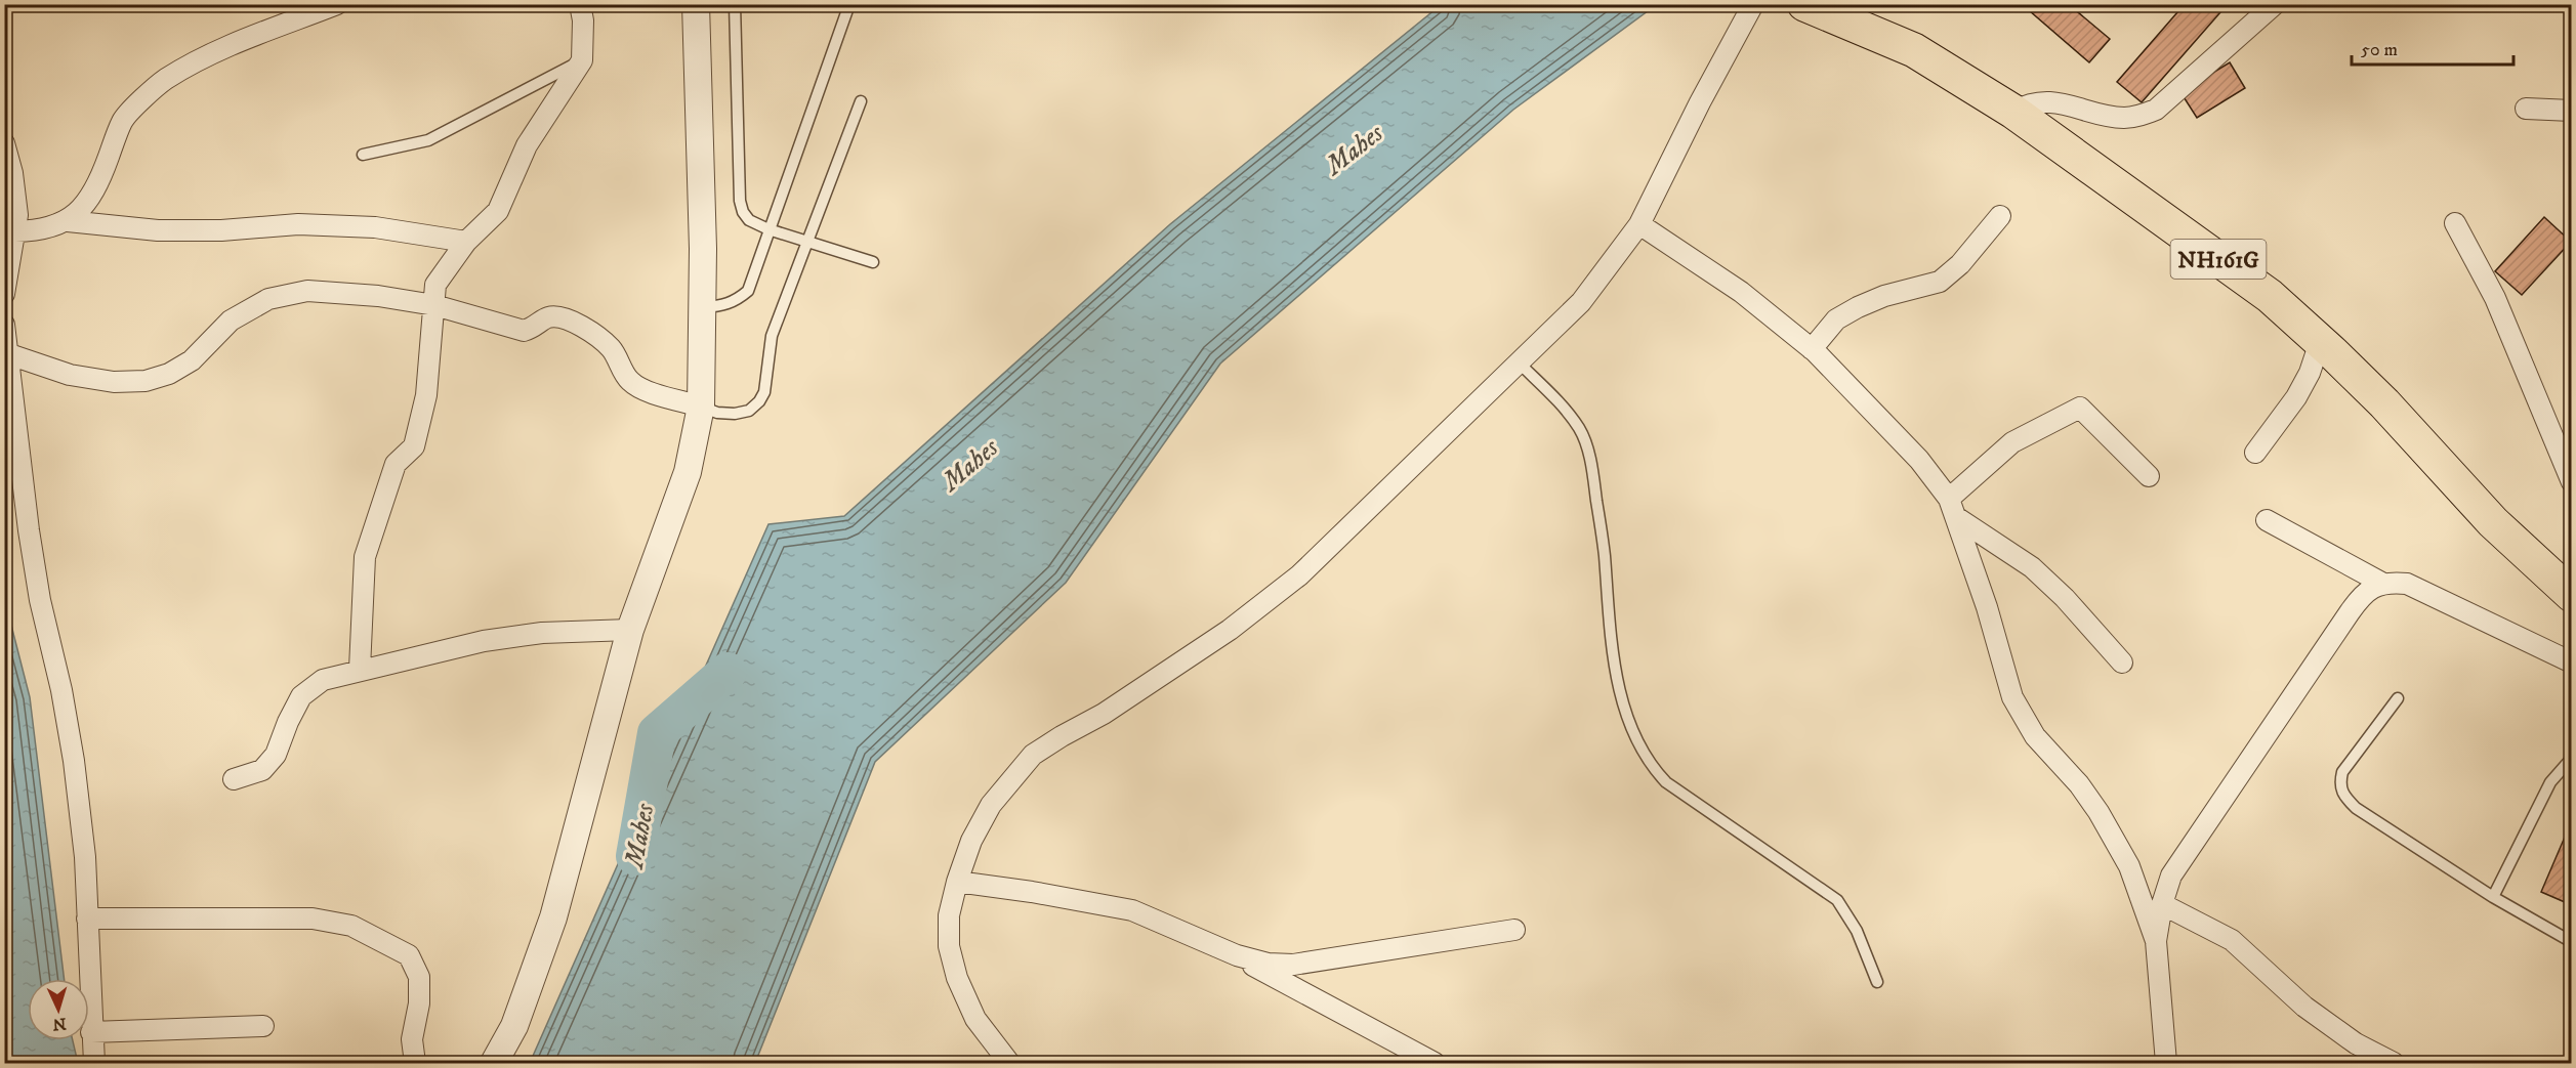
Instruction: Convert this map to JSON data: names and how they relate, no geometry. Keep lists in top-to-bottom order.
{
  "streets": {
    "highway": ["NH161G"]
  },
  "water": ["Mahes"],
  "scale_bar": "50 m",
  "north": "bottom"
}
